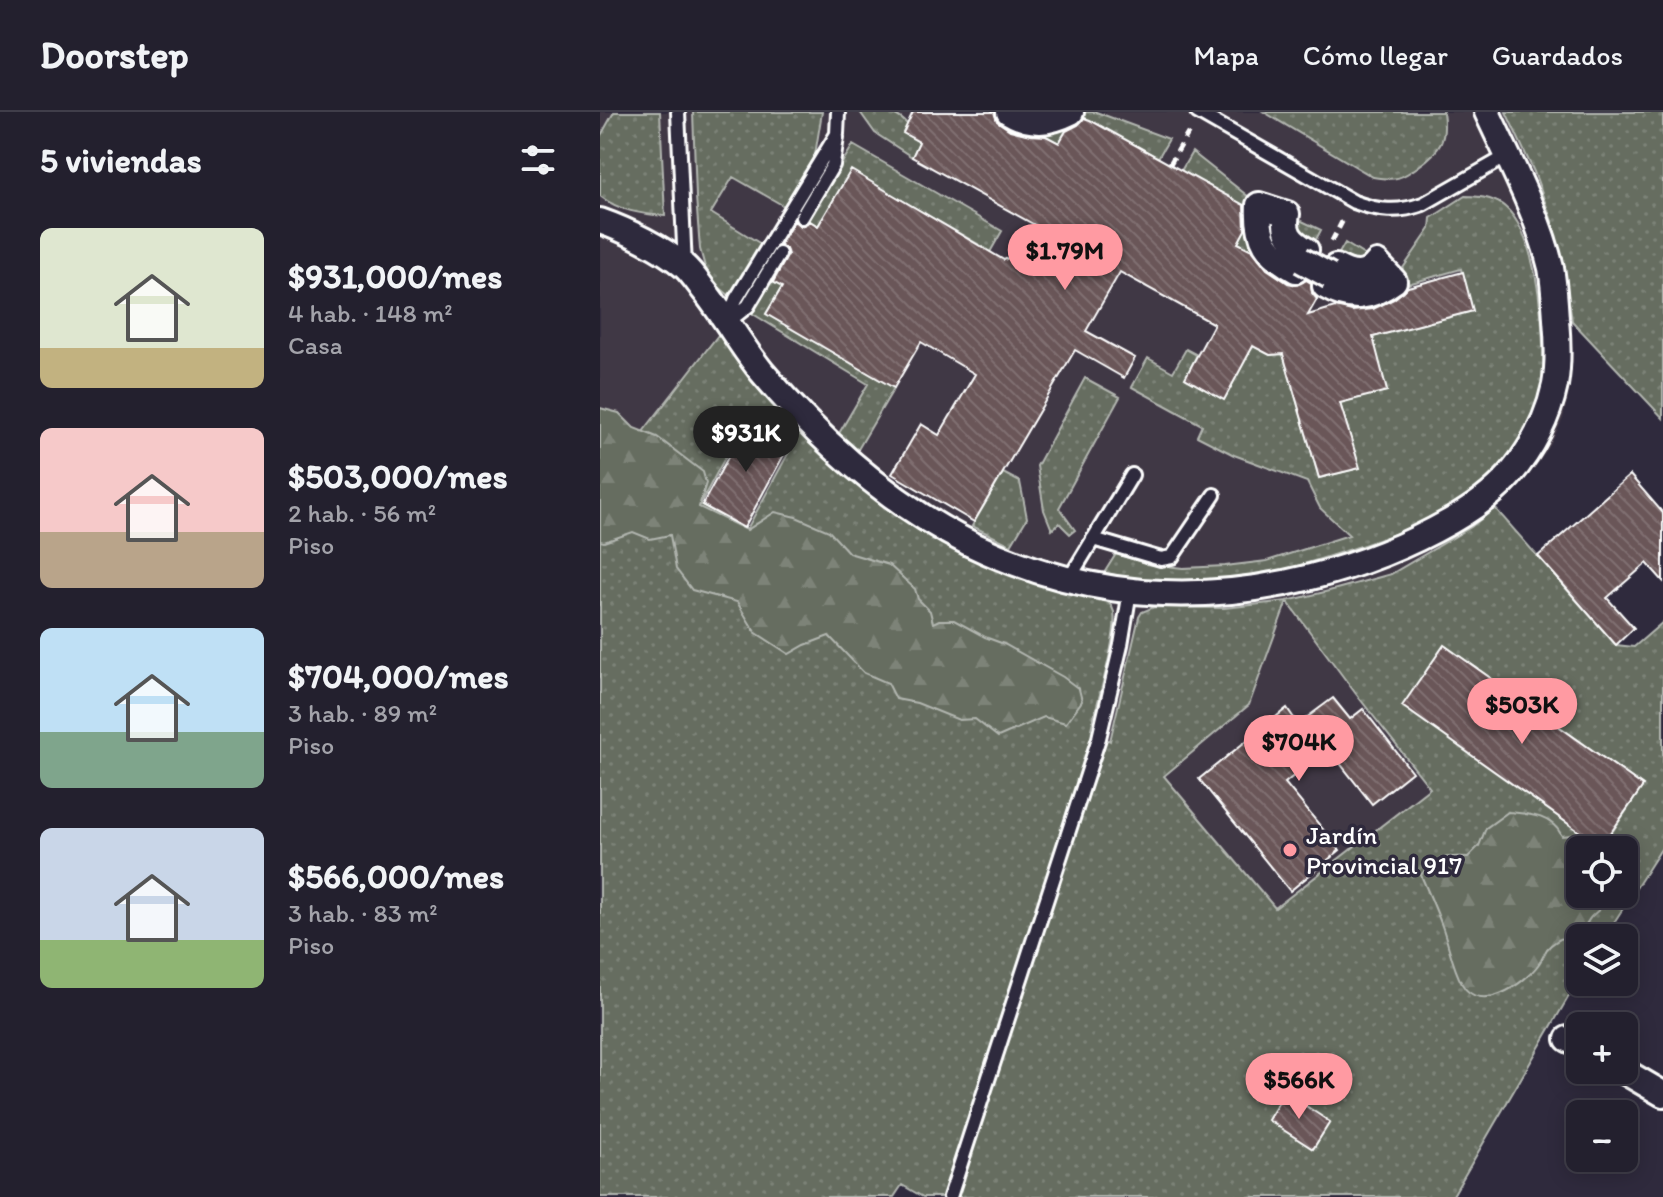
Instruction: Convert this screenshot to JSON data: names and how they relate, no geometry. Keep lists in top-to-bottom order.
{
  "places": ["Jardín Provincial 917"],
  "page": {
    "header": "Doorstep",
    "nav": ["Mapa", "Cómo llegar", "Guardados"],
    "heading": "5 viviendas",
    "list": [
      {
        "name": "$931,000/mes",
        "note": "4 hab. · 148 m² · Casa"
      },
      {
        "name": "$503,000/mes",
        "note": "2 hab. · 56 m² · Piso"
      },
      {
        "name": "$704,000/mes",
        "note": "3 hab. · 89 m² · Piso"
      },
      {
        "name": "$566,000/mes",
        "note": "3 hab. · 83 m² · Piso"
      }
    ],
    "price": [
      "$1.79M",
      "$931K",
      "$503K",
      "$704K",
      "$566K"
    ],
    "map_buttons": ["+", "−"]
  }
}
